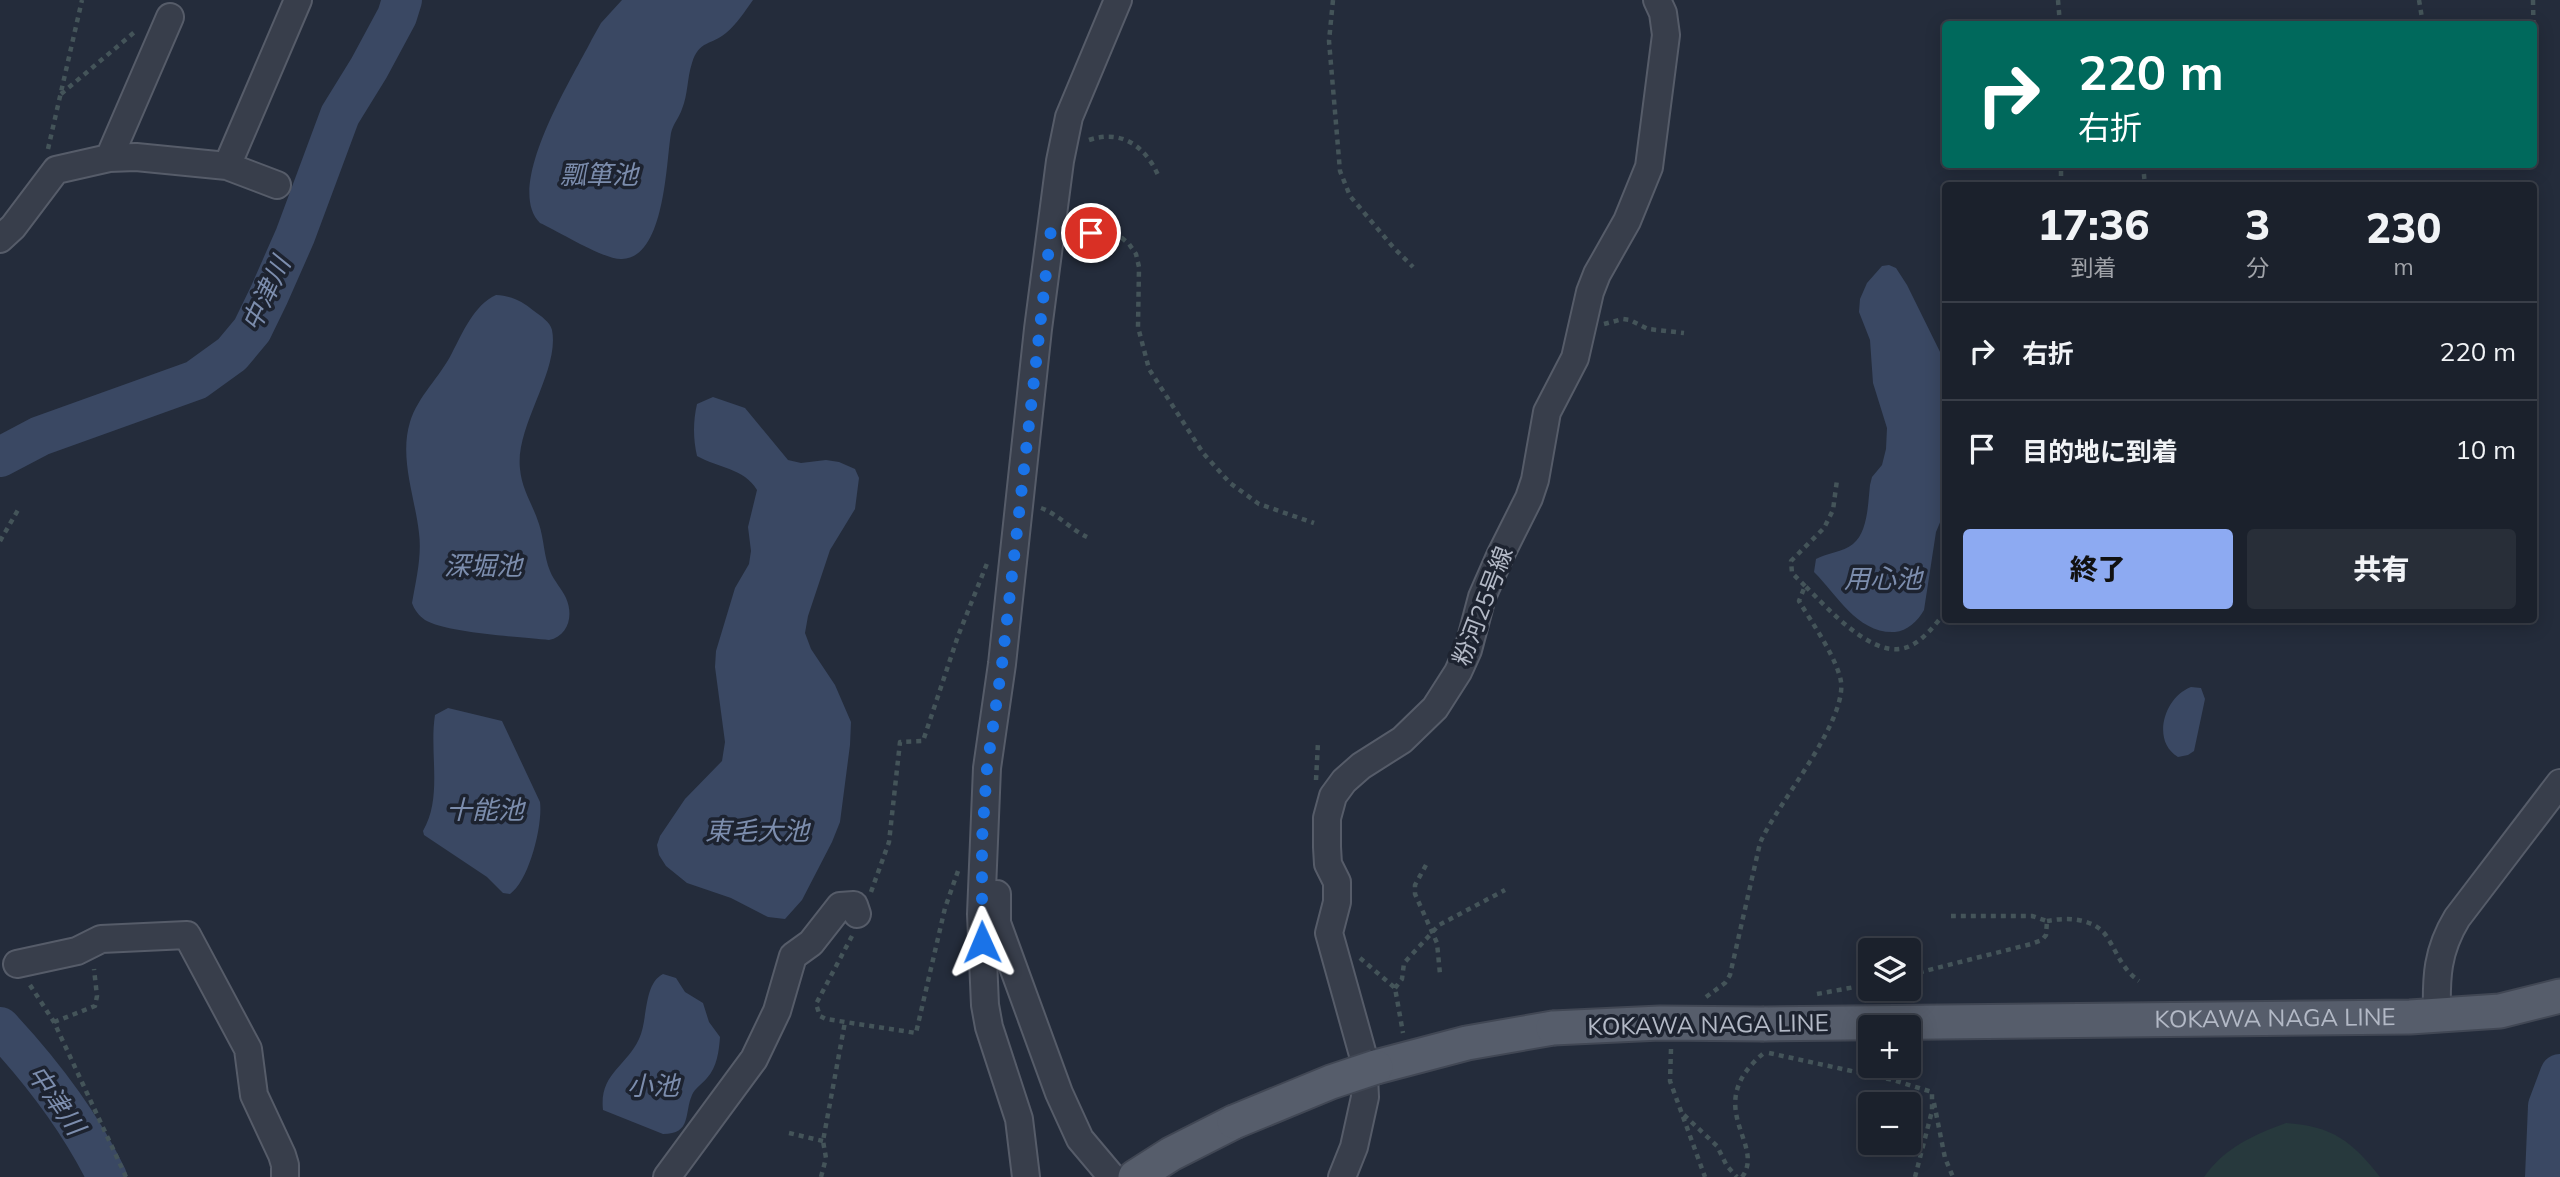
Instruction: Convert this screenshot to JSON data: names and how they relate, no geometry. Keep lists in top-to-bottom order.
{
  "streets": {
    "main road": ["KOKAWA NAGA LINE"],
    "street": ["粉河25号線"]
  },
  "water": [
    "瓢箪池",
    "中津川",
    "深堀池",
    "用心池",
    "十能池",
    "東毛大池",
    "小池"
  ],
  "page": {
    "turn": ["220 m", "右折"],
    "eta": [
      "17:36",
      "到着",
      "3",
      "分",
      "230",
      "m"
    ],
    "list": [
      {
        "name": "右折",
        "value": "220 m"
      },
      {
        "name": "目的地に到着",
        "value": "10 m"
      }
    ],
    "buttons": ["終了", "共有"],
    "map_buttons": ["+", "−"]
  }
}
